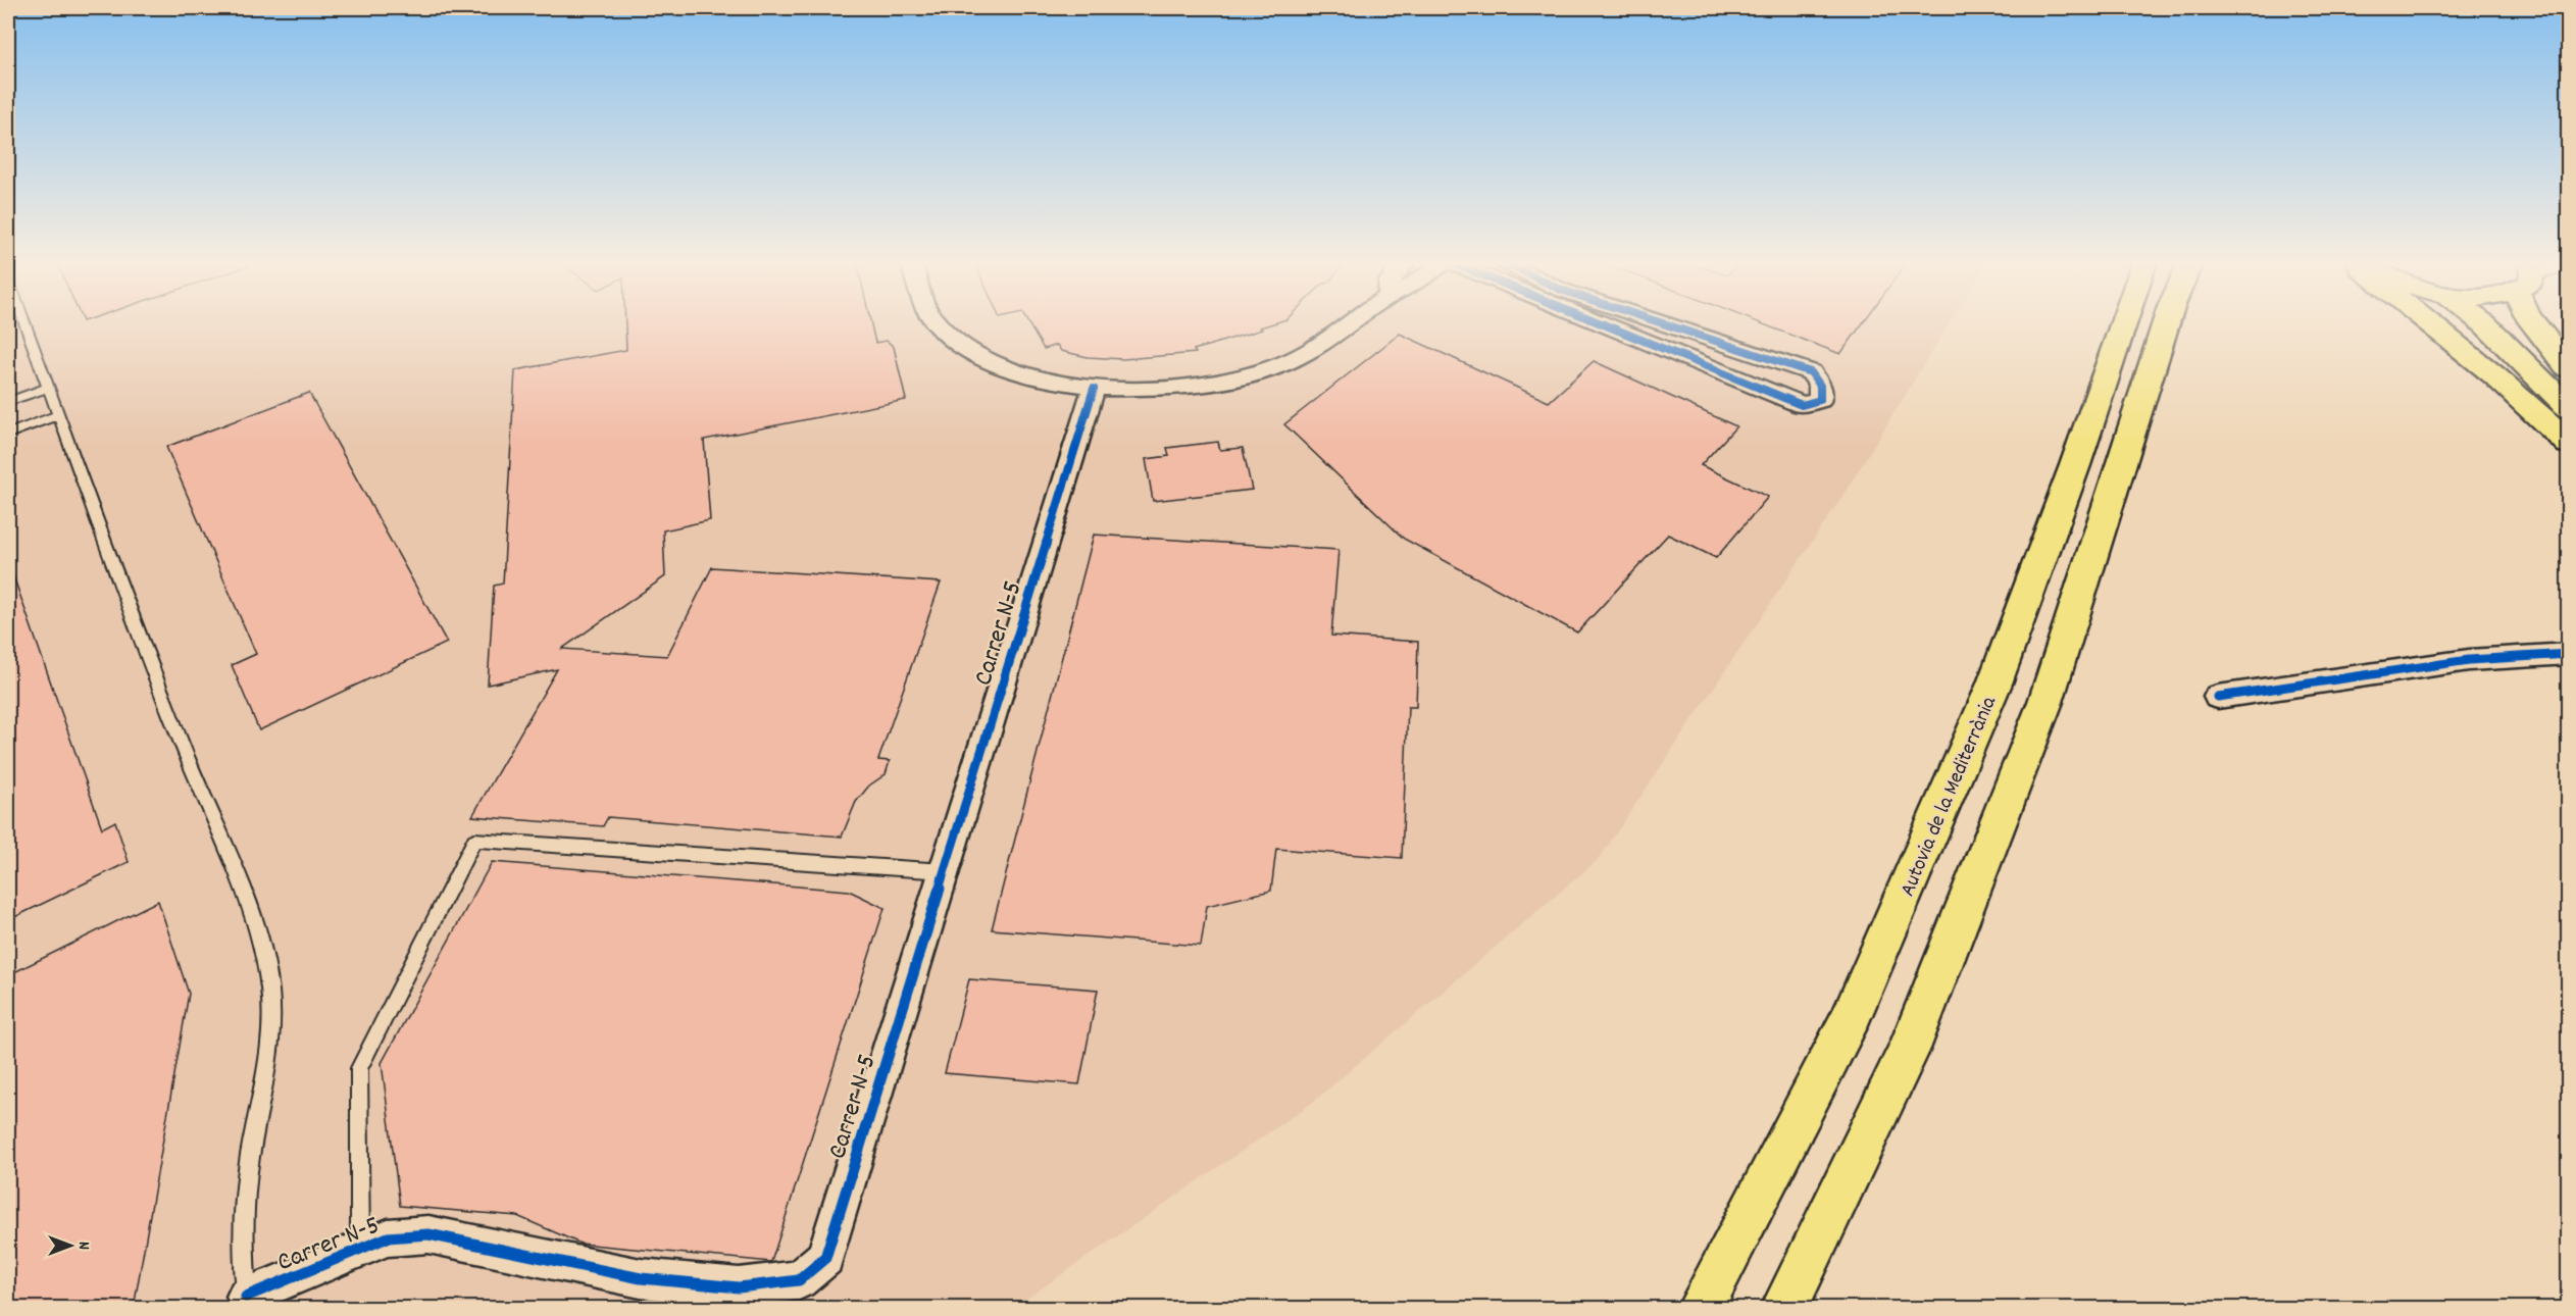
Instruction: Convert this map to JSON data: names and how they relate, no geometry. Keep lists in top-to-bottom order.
{
  "streets": {
    "highway": ["Autovia de la Mediterrània"],
    "street": ["Carrer N-5"]
  },
  "north": "right"
}
